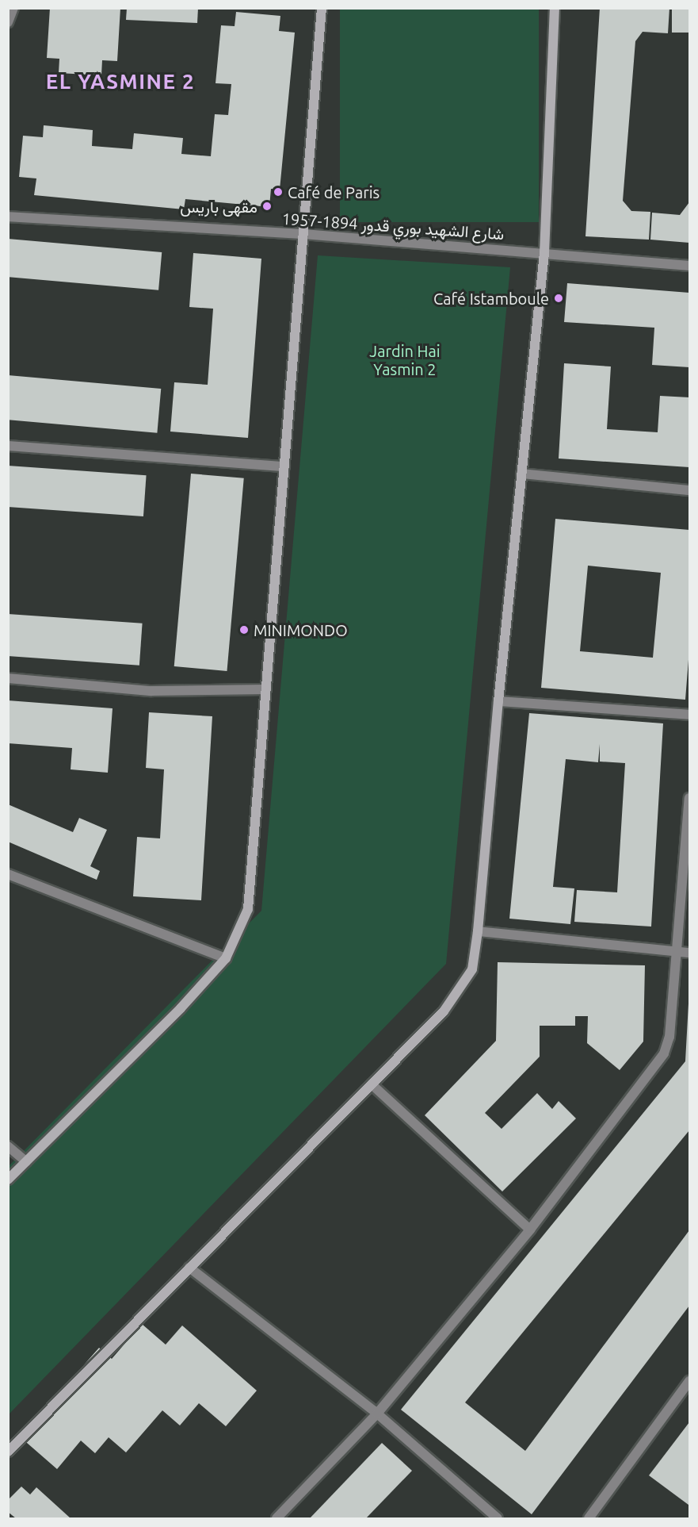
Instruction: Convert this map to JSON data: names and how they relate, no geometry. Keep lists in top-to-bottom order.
{
  "streets": {
    "street": ["شارع الشهيد بوري قدور 1894-1957"]
  },
  "districts": ["EL YASMINE 2"],
  "parks": ["Jardin Hai Yasmin 2"],
  "places": [
    "Café de Paris",
    "مقهى باريس",
    "Café Istamboule",
    "MINIMONDO"
  ]
}
